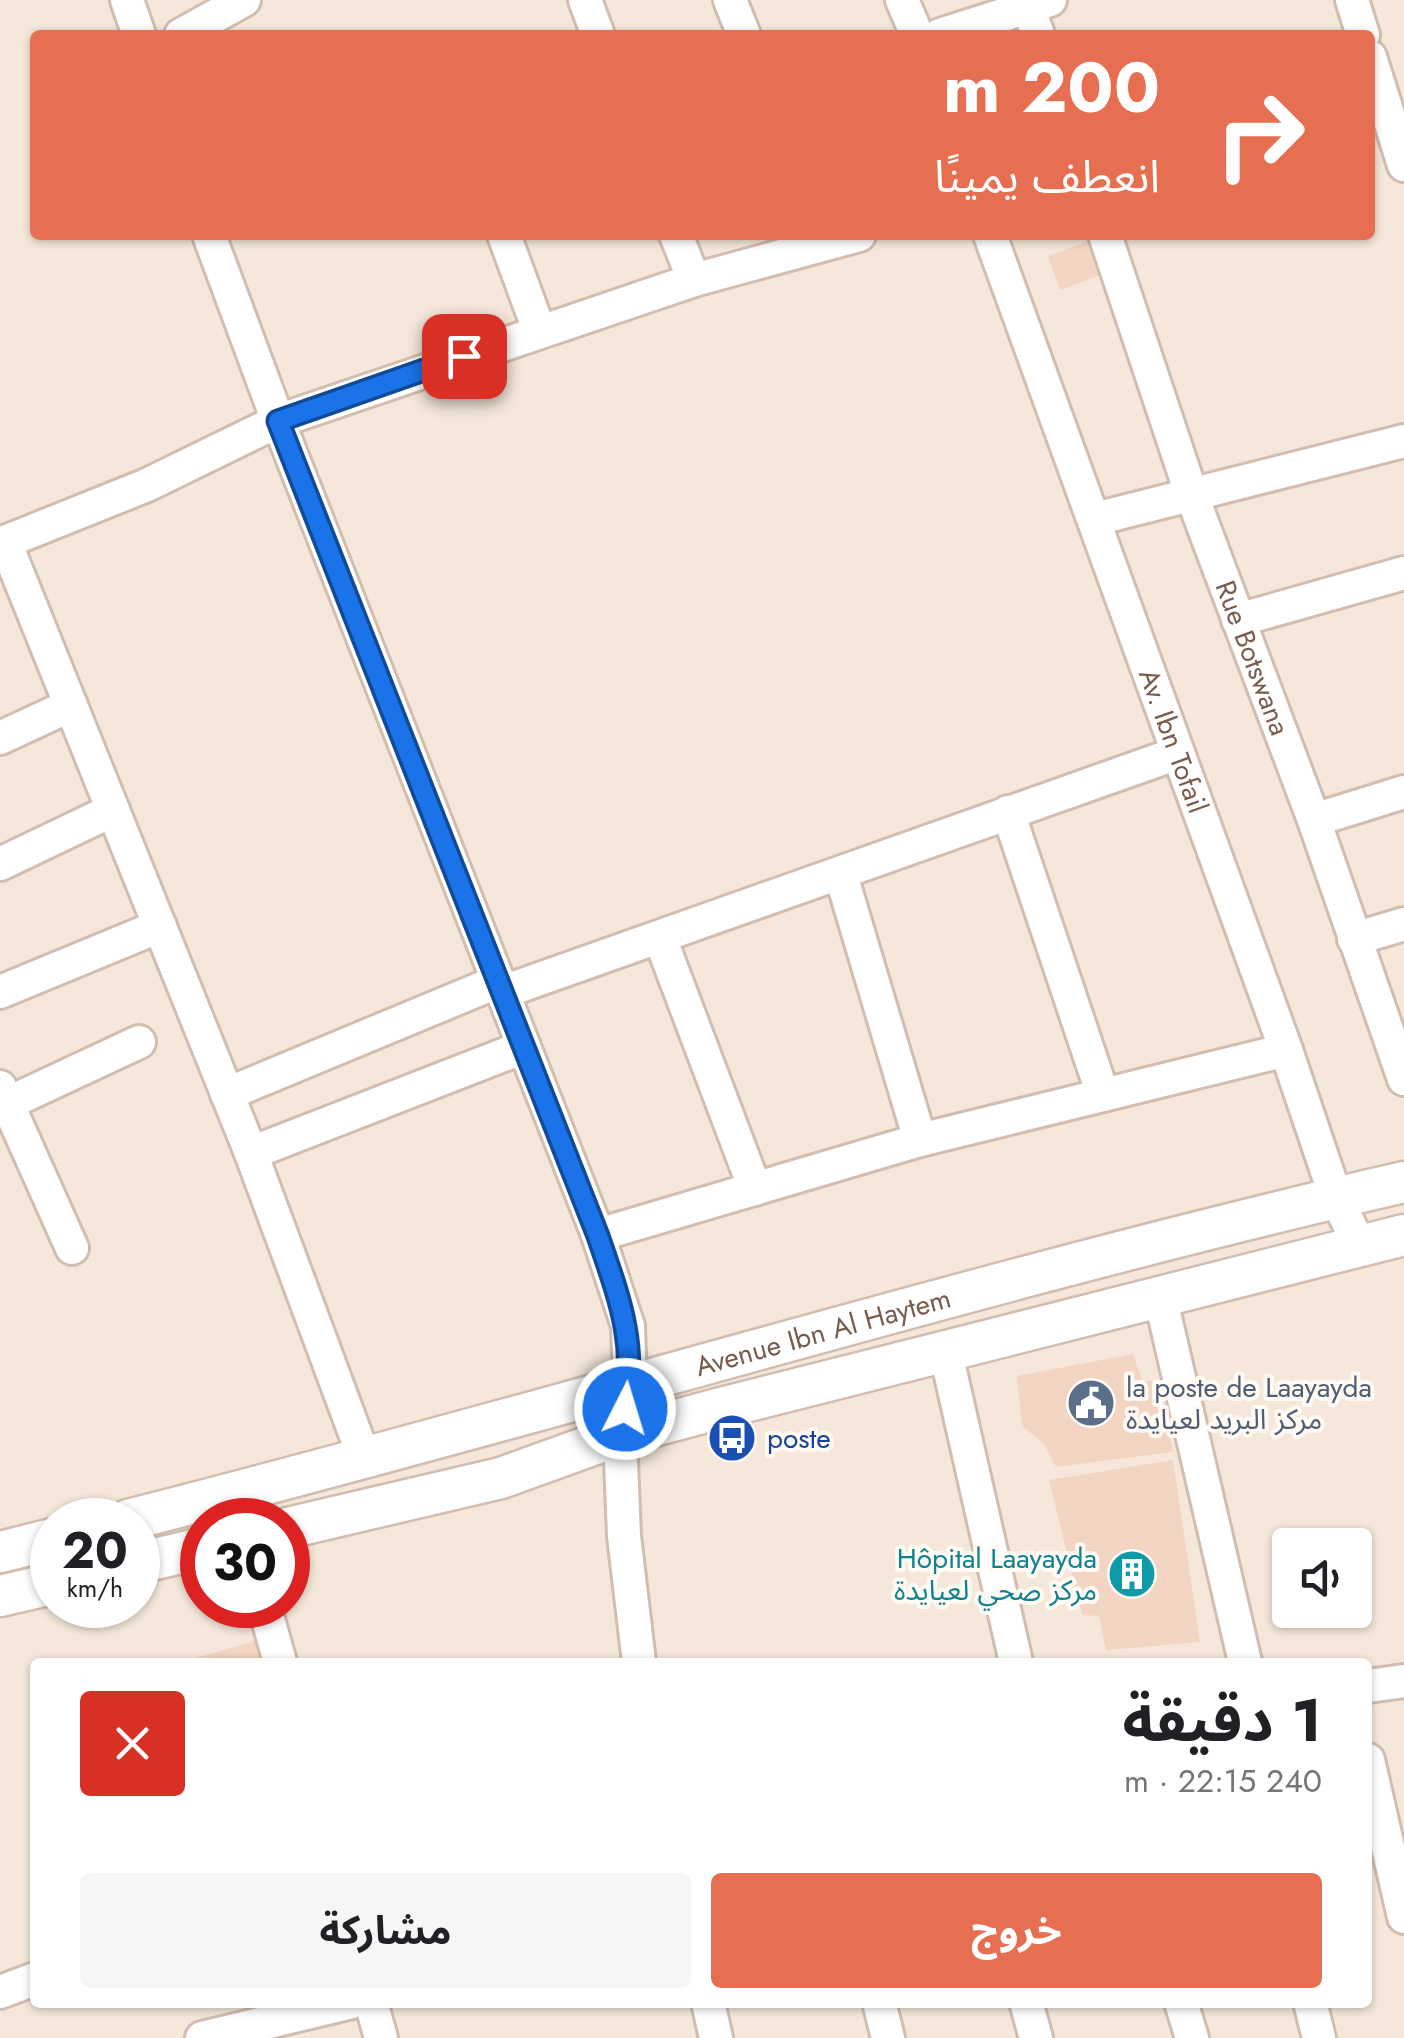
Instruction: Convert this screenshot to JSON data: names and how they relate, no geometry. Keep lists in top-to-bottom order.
{
  "streets": {
    "street": ["Rue Botswana", "Av. Ibn Tofail", "Avenue Ibn Al Haytem"]
  },
  "crossings": [
    ["Av. Ibn Tofail", "Avenue Ibn Al Haytem"]
  ],
  "places": {
    "public building": ["la poste de Laayayda مركز البريد لعيايدة"],
    "bus stop": ["poste"],
    "building": ["Hôpital Laayayda مركز صحي لعيايدة"]
  },
  "page": {
    "turn": ["200 m", "انعطف يمينًا"],
    "speed": "20 km/h",
    "limit": "30",
    "heading": ["1 دقيقة", "240 m · 22:15"],
    "buttons": ["خروج", "مشاركة"]
  }
}
